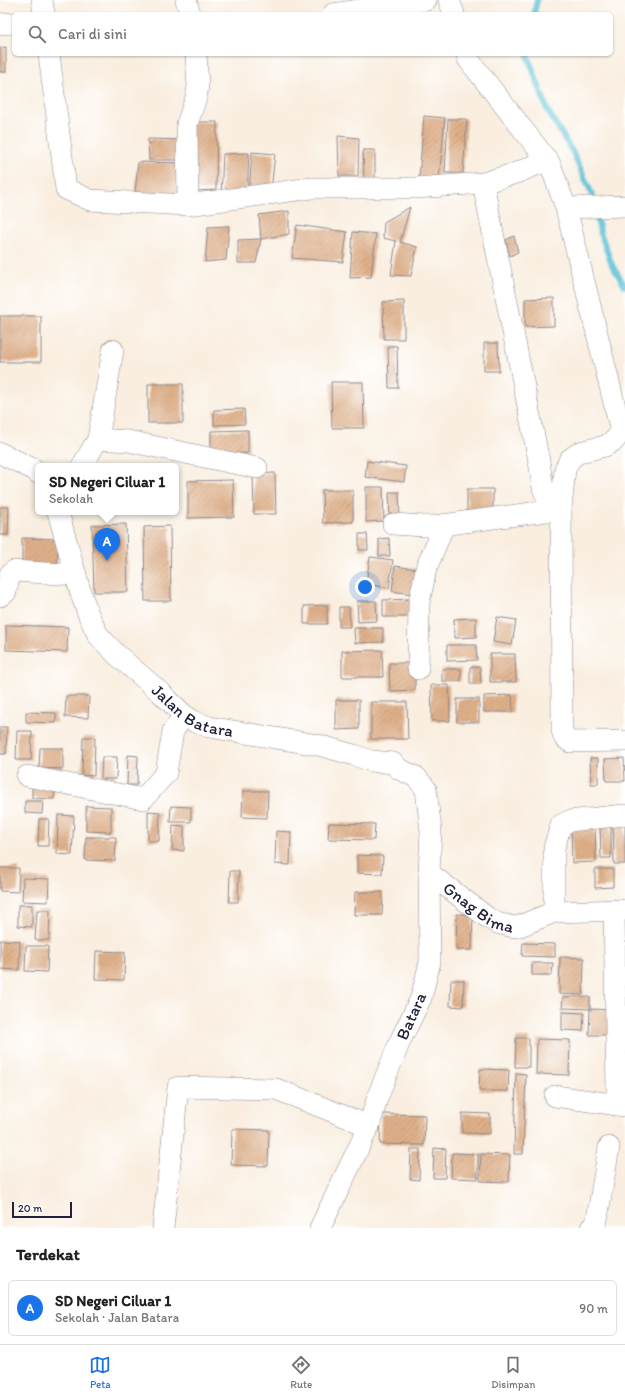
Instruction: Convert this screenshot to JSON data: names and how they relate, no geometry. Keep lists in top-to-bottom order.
{
  "streets": {
    "street": ["Jalan Batara", "Gnag Bima", "Batara"]
  },
  "crossings": [
    ["Jalan Batara", "Batara"],
    ["Gnag Bima", "Batara"]
  ],
  "scale_bar": "20 m",
  "page": {
    "search": "Cari di sini",
    "popup": ["SD Negeri Ciluar 1", "Sekolah"],
    "pins": "A",
    "scale": "20 m",
    "heading": "Terdekat",
    "list": [
      {
        "mark": "A",
        "name": "SD Negeri Ciluar 1",
        "note": "Sekolah · Jalan Batara",
        "value": "90 m"
      }
    ],
    "nav": ["Peta", "Rute", "Disimpan"]
  }
}
